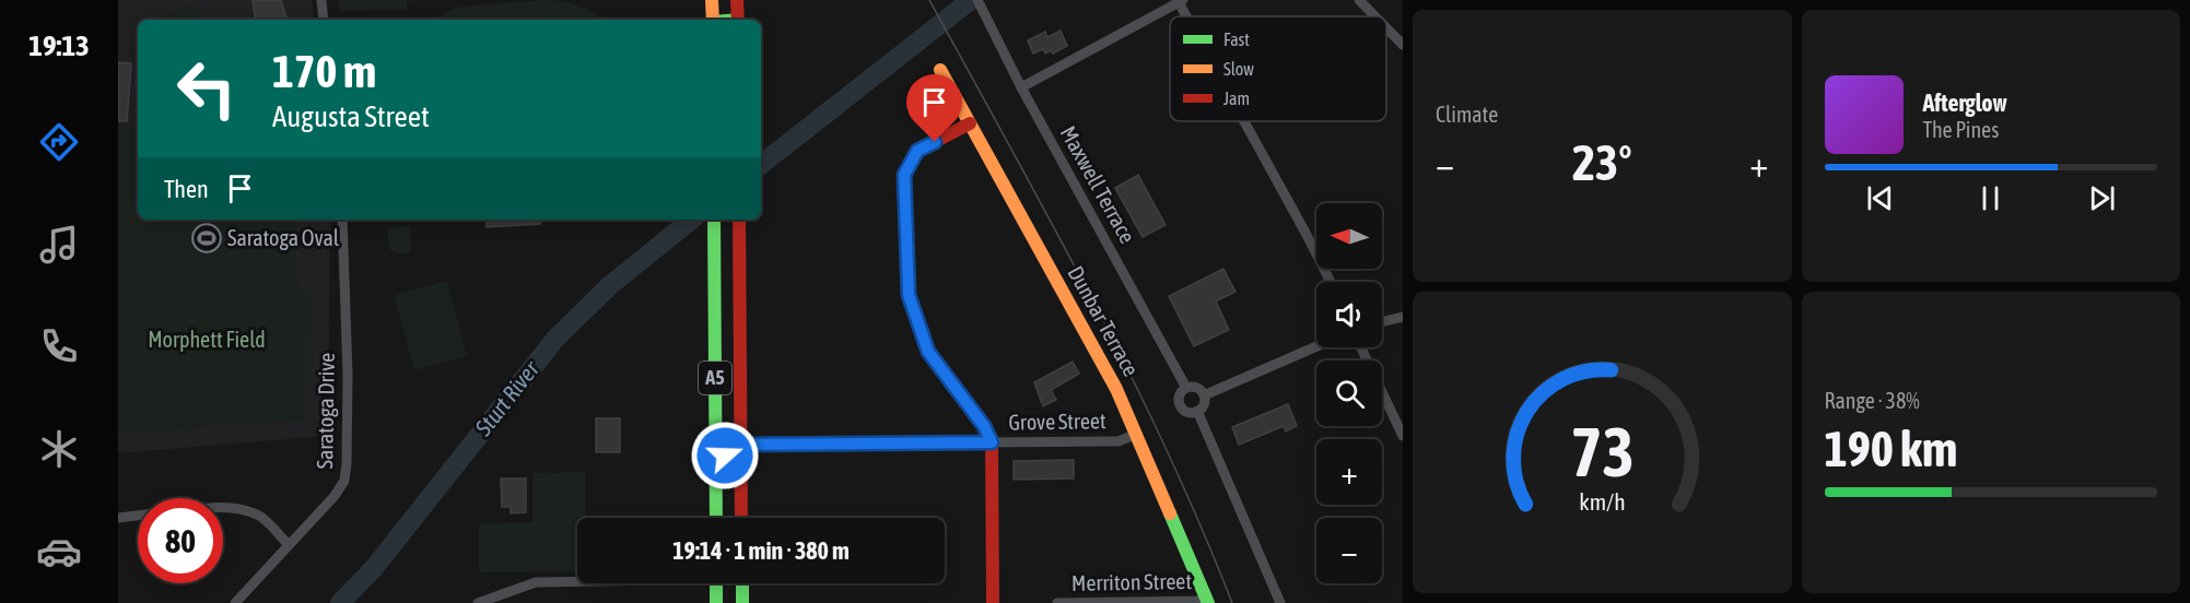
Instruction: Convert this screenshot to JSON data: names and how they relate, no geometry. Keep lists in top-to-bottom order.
{
  "streets": {
    "main road": ["Dunbar Terrace", "A5"],
    "street": [
      "Maxwell Terrace",
      "Saratoga Drive",
      "Grove Street",
      "Merriton Street"
    ]
  },
  "crossings": [
    ["Dunbar Terrace", "Grove Street"],
    ["Dunbar Terrace", "Merriton Street"],
    ["A5", "Grove Street"]
  ],
  "water": ["Sturt River"],
  "parks": ["Morphett Field"],
  "places": {
    "sports": ["Saratoga Oval"]
  },
  "legend": ["Fast", "Slow", "Jam"],
  "north": "left",
  "page": {
    "tabs": "19:13",
    "tile": [
      "Climate",
      ["Range · 38%", "190 km"]
    ],
    "turn": ["170 m", "Augusta Street"],
    "song": ["Afterglow", "The Pines"],
    "heat": ["−", "23°", "+"],
    "then": "Then",
    "map_buttons": ["+", "−"],
    "limit": "80",
    "trip": "19:14 · 1 min · 380 m",
    "gauge": ["73", "km/h"]
  }
}
